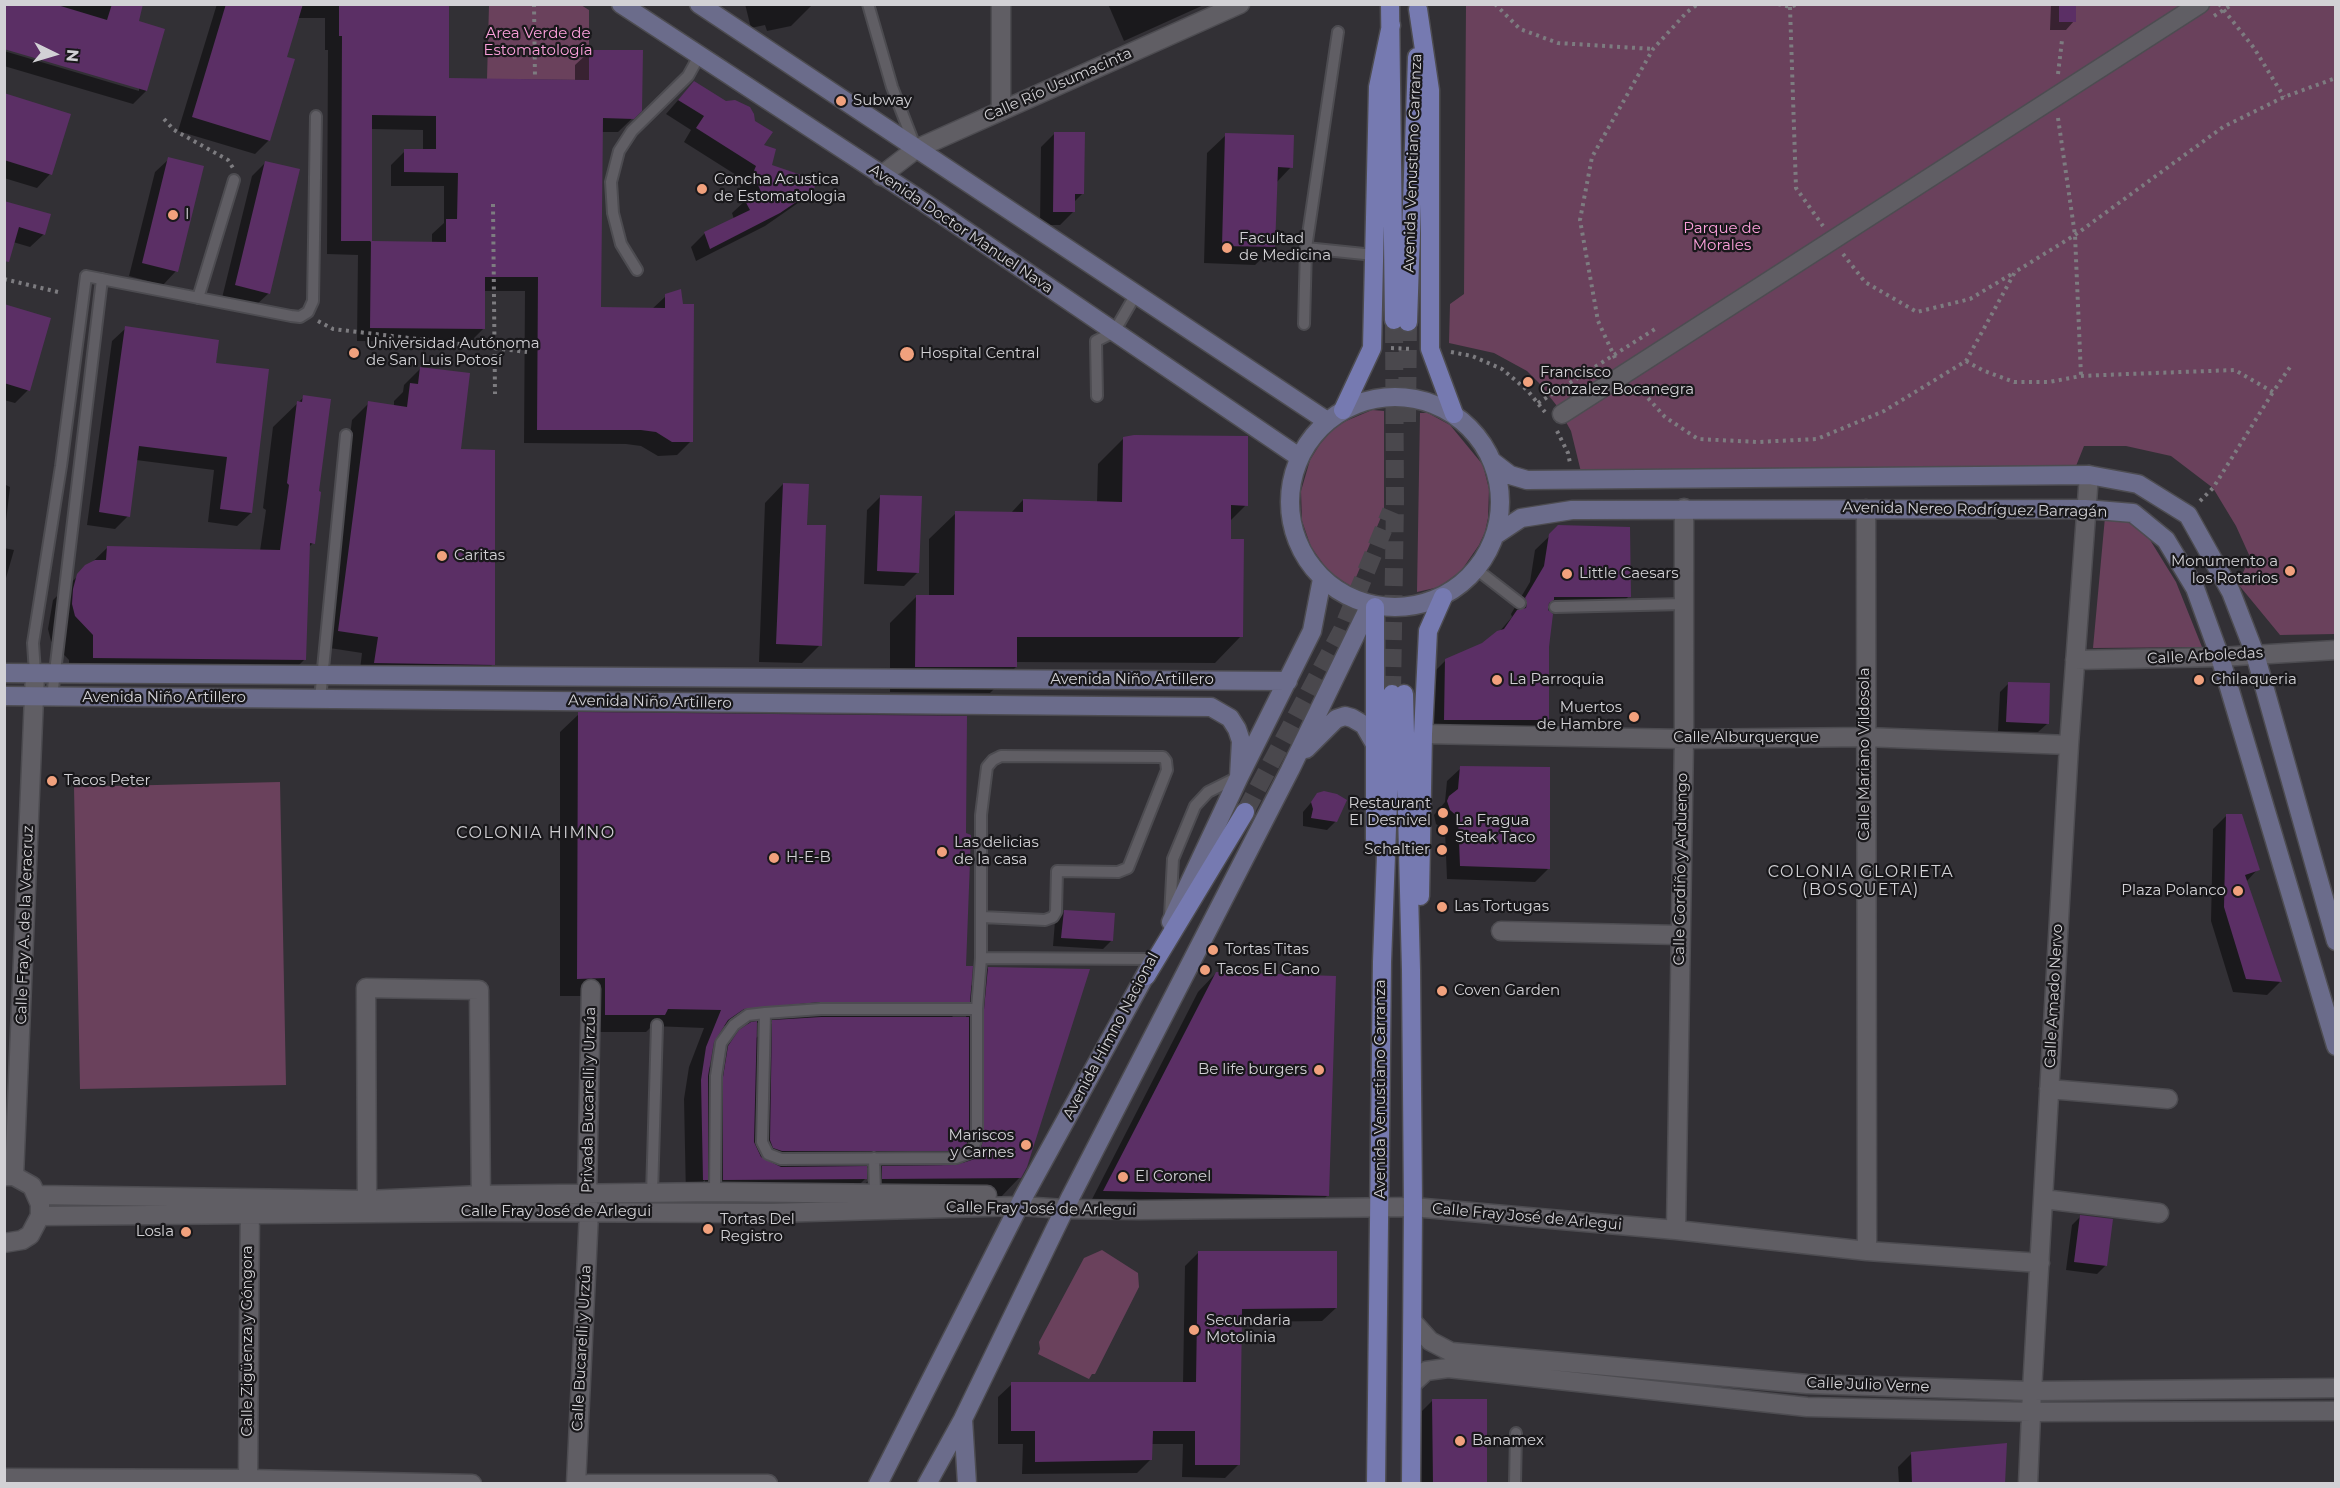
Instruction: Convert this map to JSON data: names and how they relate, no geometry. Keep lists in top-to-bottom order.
{
  "streets": {
    "main road": [
      "Avenida Venustiano Carranza",
      "Avenida Doctor Manuel Nava",
      "Avenida Nereo Rodríguez Barragán",
      "Avenida Niño Artillero",
      "Avenida Himno Nacional"
    ],
    "street": [
      "Calle Río Usumacinta",
      "Calle Arboledas",
      "Calle Alburquerque",
      "Calle Mariano Vildosola",
      "Calle Gordiño y Arduengo",
      "Calle Fray A. de la Veracruz",
      "Calle Amado Nervo",
      "Privada Bucarelli y Urzúa",
      "Calle Fray José de Arlegui",
      "Calle Zigüenza y Góngora",
      "Calle Bucarelli y Urzúa",
      "Calle Julio Verne"
    ]
  },
  "crossings": [
    ["Calle Río Usumacinta", "Avenida Doctor Manuel Nava"],
    ["Avenida Venustiano Carranza", "Calle Fray José de Arlegui"],
    ["Avenida Venustiano Carranza", "Calle Julio Verne"],
    ["Avenida Doctor Manuel Nava", "Avenida Nereo Rodríguez Barragán"],
    ["Avenida Doctor Manuel Nava", "Avenida Himno Nacional"],
    ["Avenida Nereo Rodríguez Barragán", "Calle Arboledas"],
    ["Avenida Nereo Rodríguez Barragán", "Calle Mariano Vildosola"],
    ["Avenida Nereo Rodríguez Barragán", "Calle Gordiño y Arduengo"],
    ["Avenida Nereo Rodríguez Barragán", "Calle Amado Nervo"],
    ["Avenida Nereo Rodríguez Barragán", "Avenida Himno Nacional"],
    ["Calle Arboledas", "Calle Amado Nervo"],
    ["Avenida Niño Artillero", "Calle Fray A. de la Veracruz"],
    ["Avenida Niño Artillero", "Avenida Himno Nacional"],
    ["Calle Alburquerque", "Calle Mariano Vildosola"],
    ["Calle Alburquerque", "Calle Gordiño y Arduengo"],
    ["Calle Alburquerque", "Calle Amado Nervo"],
    ["Calle Mariano Vildosola", "Calle Fray José de Arlegui"],
    ["Calle Gordiño y Arduengo", "Calle Fray José de Arlegui"],
    ["Calle Amado Nervo", "Calle Fray José de Arlegui"],
    ["Calle Amado Nervo", "Calle Julio Verne"],
    ["Avenida Himno Nacional", "Calle Fray José de Arlegui"],
    ["Privada Bucarelli y Urzúa", "Calle Fray José de Arlegui"],
    ["Privada Bucarelli y Urzúa", "Calle Bucarelli y Urzúa"],
    ["Calle Fray José de Arlegui", "Calle Zigüenza y Góngora"],
    ["Calle Fray José de Arlegui", "Calle Bucarelli y Urzúa"]
  ],
  "districts": ["COLONIA HIMNO", "COLONIA GLORIETA (BOSQUETA)"],
  "parks": ["Area Verde de Estomatología", "Parque de Morales"],
  "places": [
    "Subway",
    "Concha Acustica de Estomatologia",
    "I",
    "Facultad de Medicina",
    "Universidad Autónoma de San Luis Potosí",
    "Hospital Central",
    "Francisco Gonzalez Bocanegra",
    "Caritas",
    "Monumento a los Rotarios",
    "Little Caesars",
    "La Parroquia",
    "Chilaqueria",
    "Muertos de Hambre",
    "Tacos Peter",
    "Restaurant El Desnivel",
    "La Fragua Steak Taco",
    "Schaltier",
    "Las delicias de la casa",
    "H-E-B",
    "Plaza Polanco",
    "Las Tortugas",
    "Tortas Titas",
    "Tacos El Cano",
    "Coven Garden",
    "Be life burgers",
    "Mariscos y Carnes",
    "El Coronel",
    "Tortas Del Registro",
    "Losla",
    "Secundaria Motolinia",
    "Banamex"
  ],
  "north": "right"
}
